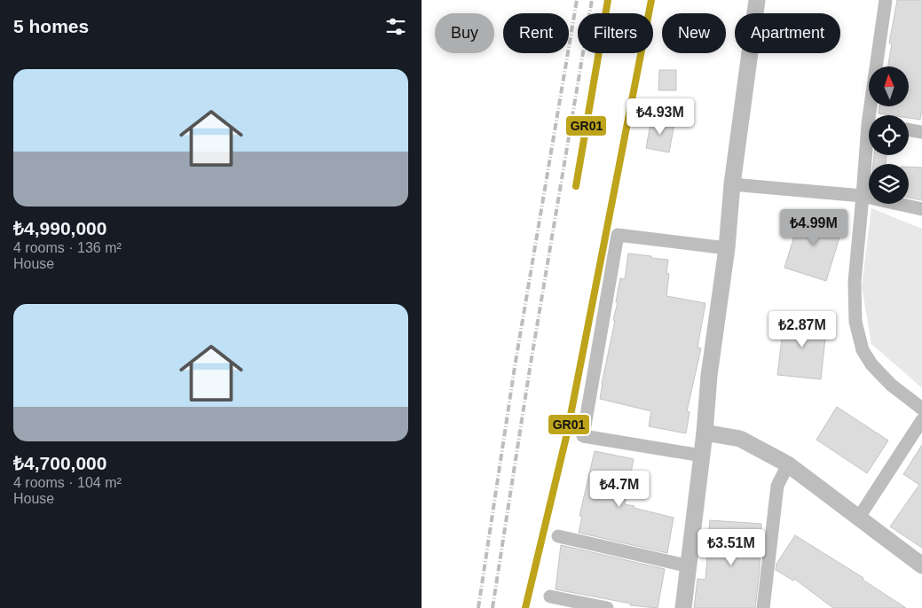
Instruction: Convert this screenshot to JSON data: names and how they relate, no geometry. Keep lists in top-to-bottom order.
{
  "lines": ["transit line GR01"],
  "north": "top",
  "page": {
    "heading": "5 homes",
    "chip": [
      "Buy",
      "Rent",
      "Filters",
      "New",
      "Apartment"
    ],
    "list": [
      {
        "name": "₺4,990,000",
        "note": "4 rooms · 136 m² · House"
      },
      {
        "name": "₺4,700,000",
        "note": "4 rooms · 104 m² · House"
      }
    ],
    "price": [
      "₺4.93M",
      "₺4.99M",
      "₺2.87M",
      "₺4.7M",
      "₺3.51M"
    ]
  }
}
